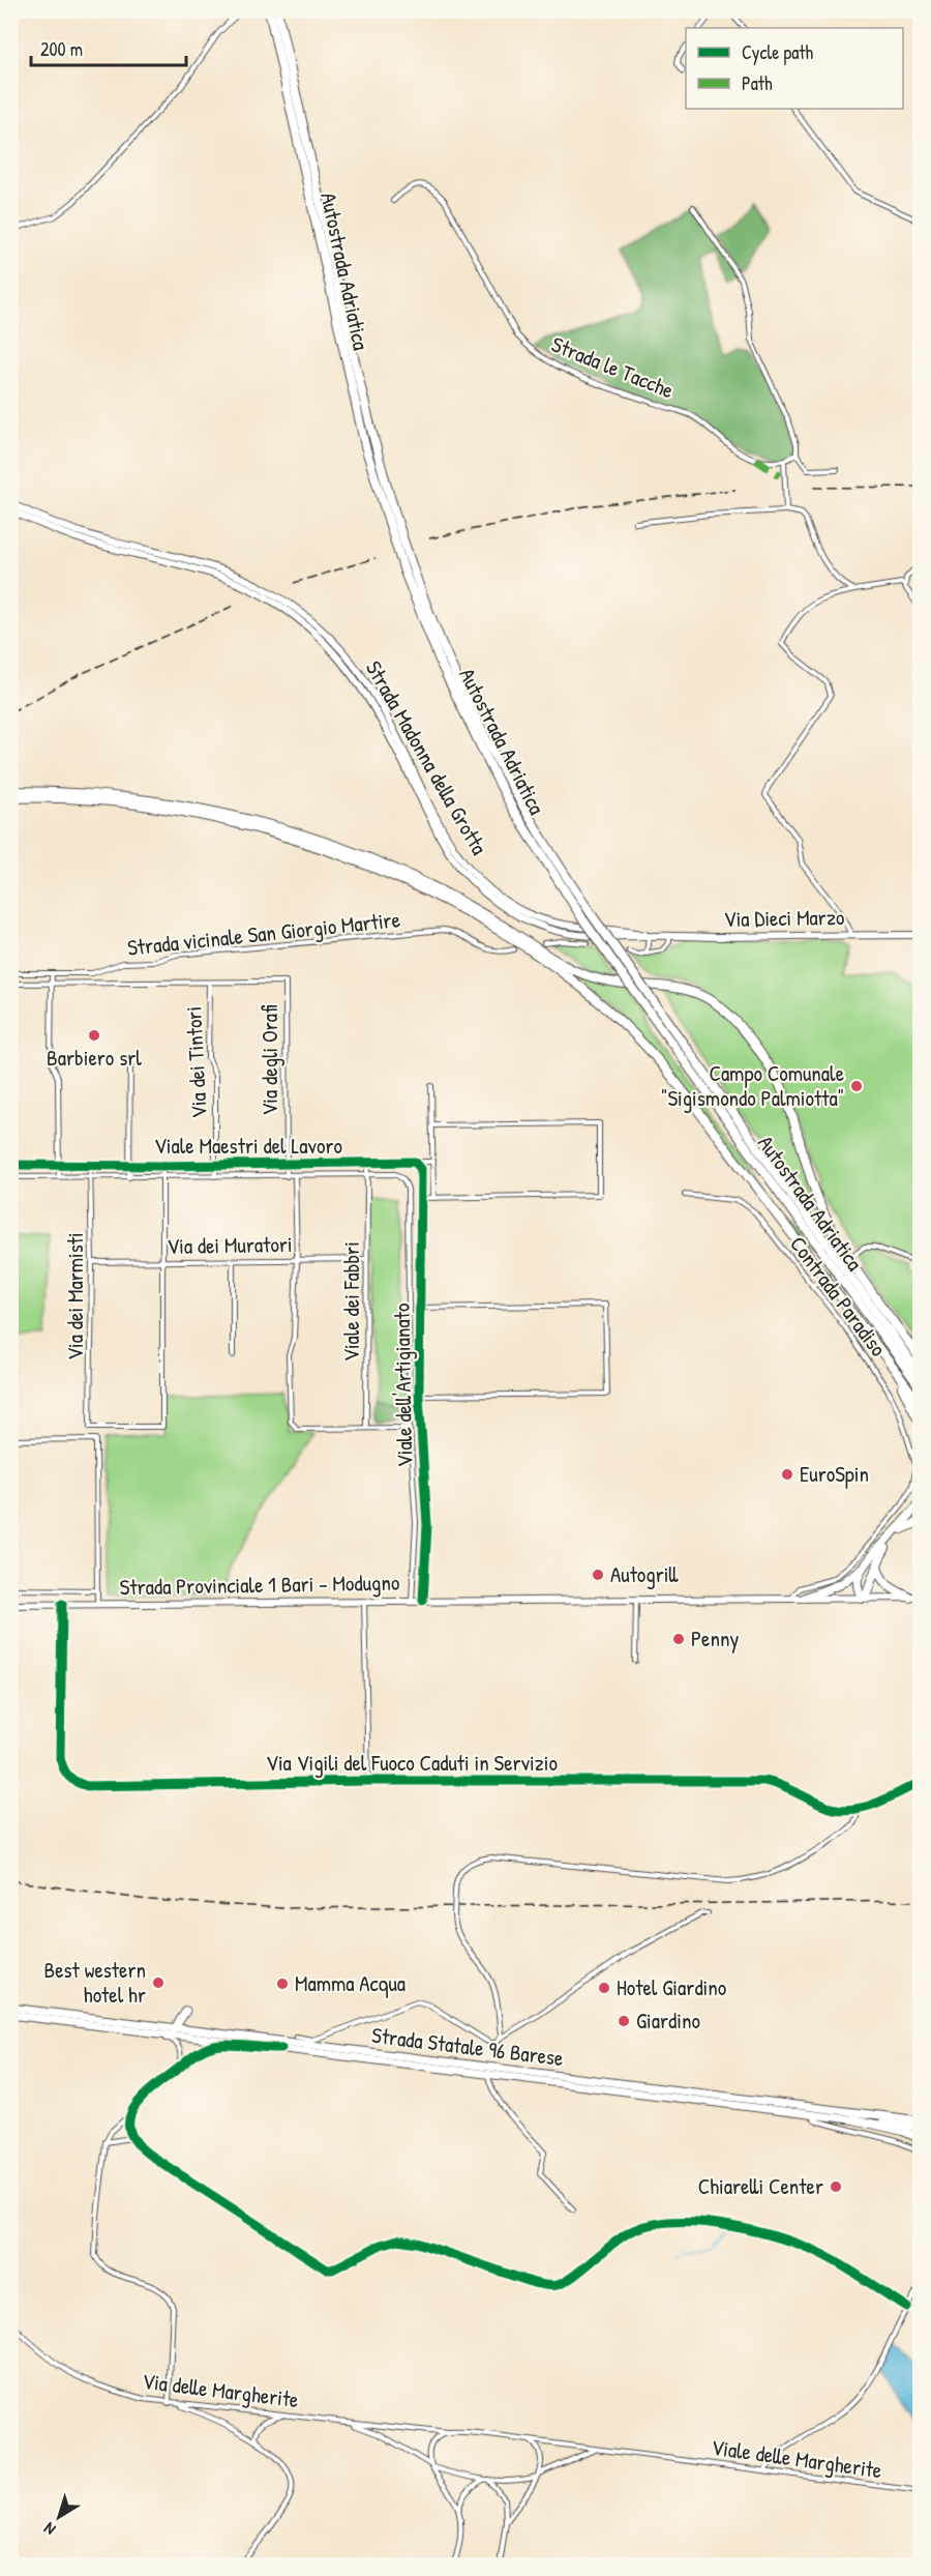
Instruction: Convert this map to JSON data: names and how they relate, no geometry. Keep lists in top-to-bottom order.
{
  "streets": {
    "highway": ["Autostrada Adriatica"],
    "main road": [
      "Strada Madonna della Grotta",
      "Via Dieci Marzo",
      "Strada Provinciale 1 Bari - Modugno",
      "Strada Statale 96 Barese"
    ],
    "street": [
      "Strada le Tacche",
      "Strada vicinale San Giorgio Martire",
      "Via degli Orafi",
      "Via dei Tintori",
      "Viale Maestri del Lavoro",
      "Via dei Muratori",
      "Via dei Marmisti",
      "Contrada Paradiso",
      "Viale dei Fabbri",
      "Viale dell'Artigianato",
      "Via Vigili del Fuoco Caduti in Servizio",
      "Via delle Margherite",
      "Viale delle Margherite"
    ]
  },
  "crossings": [
    ["Strada Madonna della Grotta", "Via Dieci Marzo"],
    ["Via degli Orafi", "Via dei Tintori"],
    ["Via degli Orafi", "Viale Maestri del Lavoro"],
    ["Via dei Tintori", "Viale Maestri del Lavoro"],
    ["Viale Maestri del Lavoro", "Via dei Marmisti"],
    ["Viale Maestri del Lavoro", "Viale dei Fabbri"],
    ["Viale Maestri del Lavoro", "Viale dell'Artigianato"],
    ["Via dei Muratori", "Via dei Marmisti"],
    ["Via dei Muratori", "Viale dei Fabbri"],
    ["Contrada Paradiso", "Strada Provinciale 1 Bari - Modugno"],
    ["Viale dell'Artigianato", "Strada Provinciale 1 Bari - Modugno"],
    ["Strada Provinciale 1 Bari - Modugno", "Via Vigili del Fuoco Caduti in Servizio"],
    ["Via delle Margherite", "Viale delle Margherite"]
  ],
  "places": [
    "Barbiero srl",
    "Campo Comunale \"Sigismondo Palmiotta\"",
    "EuroSpin",
    "Autogrill",
    "Penny",
    "Best western hotel hr",
    "Mamma Acqua",
    "Hotel Giardino",
    "Giardino",
    "Chiarelli Center"
  ],
  "legend": ["Cycle path", "Path"],
  "scale_bar": "200 m",
  "north": "bottom left"
}
